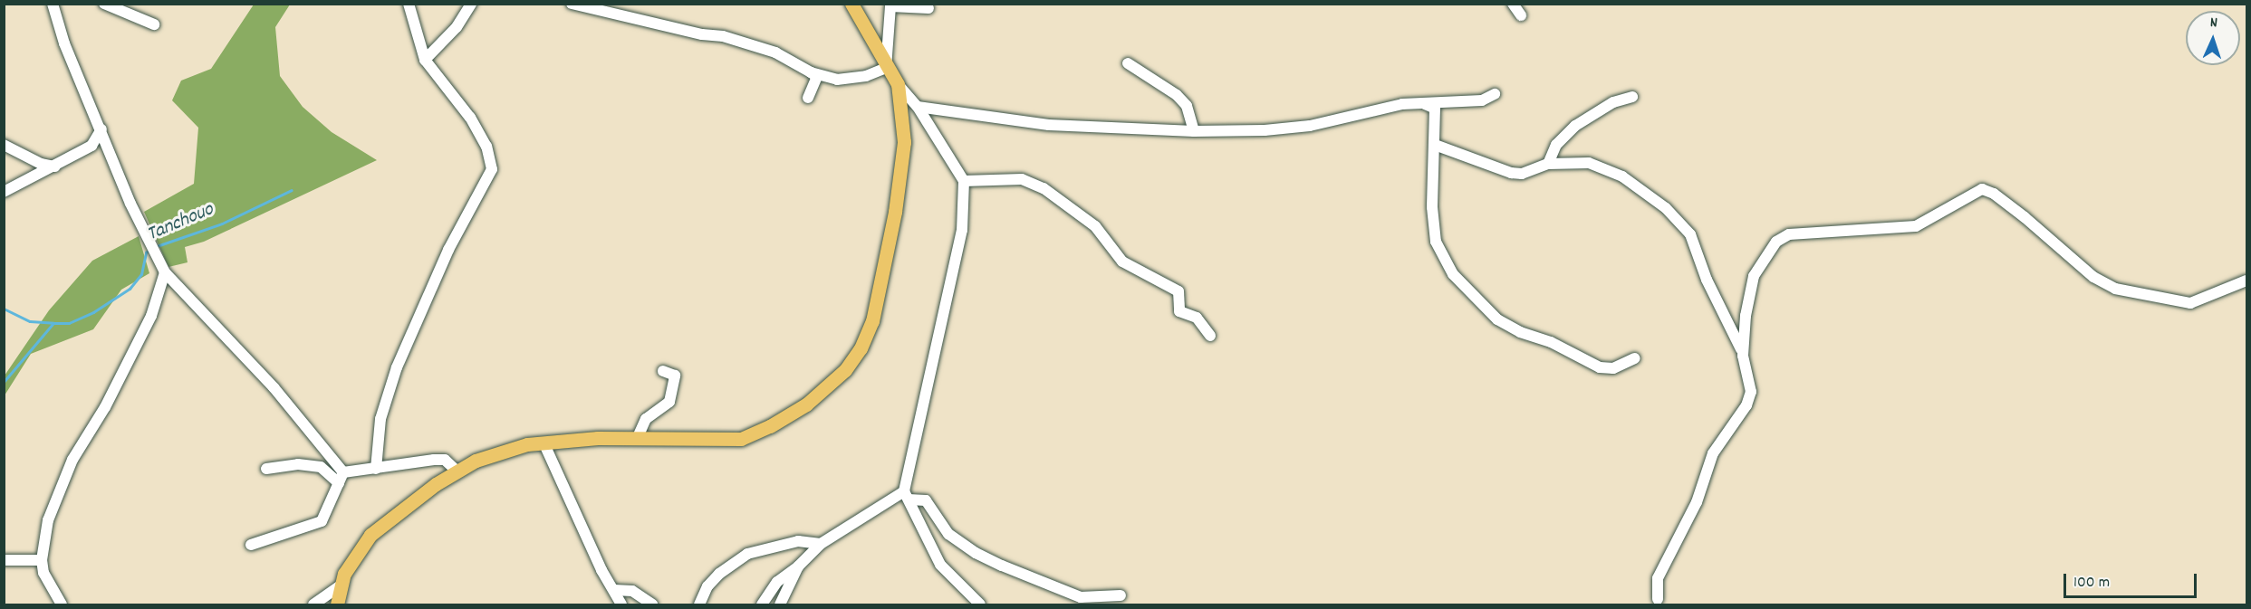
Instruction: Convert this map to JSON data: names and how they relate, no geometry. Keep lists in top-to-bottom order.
{
  "water": ["Tanchouo"],
  "scale_bar": "100 m",
  "north": "top"
}
